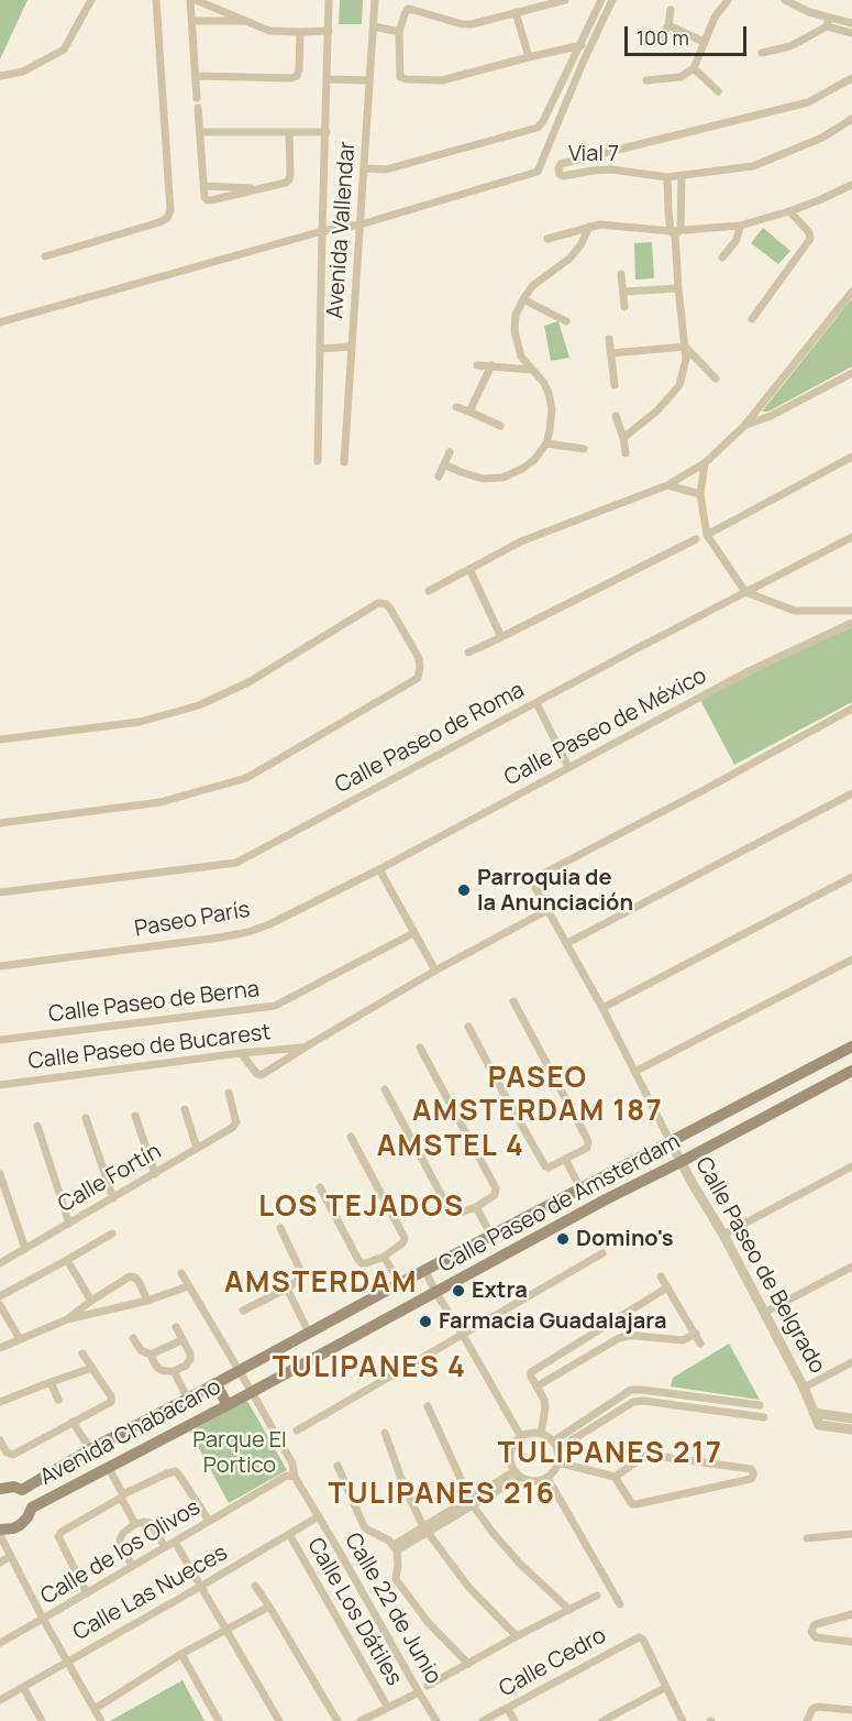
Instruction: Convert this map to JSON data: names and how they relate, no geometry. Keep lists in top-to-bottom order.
{
  "streets": {
    "main road": ["Calle Paseo de Amsterdam", "Avenida Chabacano"],
    "street": [
      "Vial 7",
      "Avenida Vallendar",
      "Calle Paseo de México",
      "Calle Paseo de Roma",
      "Paseo París",
      "Calle Paseo de Berna",
      "Calle Paseo de Bucarest",
      "Calle Fortín",
      "Calle Paseo de Belgrado",
      "Calle de los Olivos",
      "Calle Las Nueces",
      "Calle 22 de Junio",
      "Calle Los Dátiles",
      "Calle Cedro"
    ]
  },
  "crossings": [
    ["Calle Paseo de México", "Paseo París"],
    ["Calle Paseo de Amsterdam", "Calle Paseo de Belgrado"],
    ["Calle Paseo de Amsterdam", "Avenida Chabacano"],
    ["Calle Paseo de Amsterdam", "Calle 22 de Junio"],
    ["Avenida Chabacano", "Calle 22 de Junio"],
    ["Calle de los Olivos", "Calle 22 de Junio"],
    ["Calle Las Nueces", "Calle 22 de Junio"],
    ["Calle Las Nueces", "Calle Los Dátiles"]
  ],
  "districts": [
    "PASEO AMSTERDAM 187",
    "AMSTEL 4",
    "LOS TEJADOS",
    "AMSTERDAM",
    "TULIPANES 4",
    "TULIPANES 217",
    "TULIPANES 216"
  ],
  "parks": ["Parque El Portico"],
  "places": [
    "Parroquia de la Anunciación",
    "Domino's",
    "Extra",
    "Farmacia Guadalajara"
  ],
  "scale_bar": "100 m"
}
